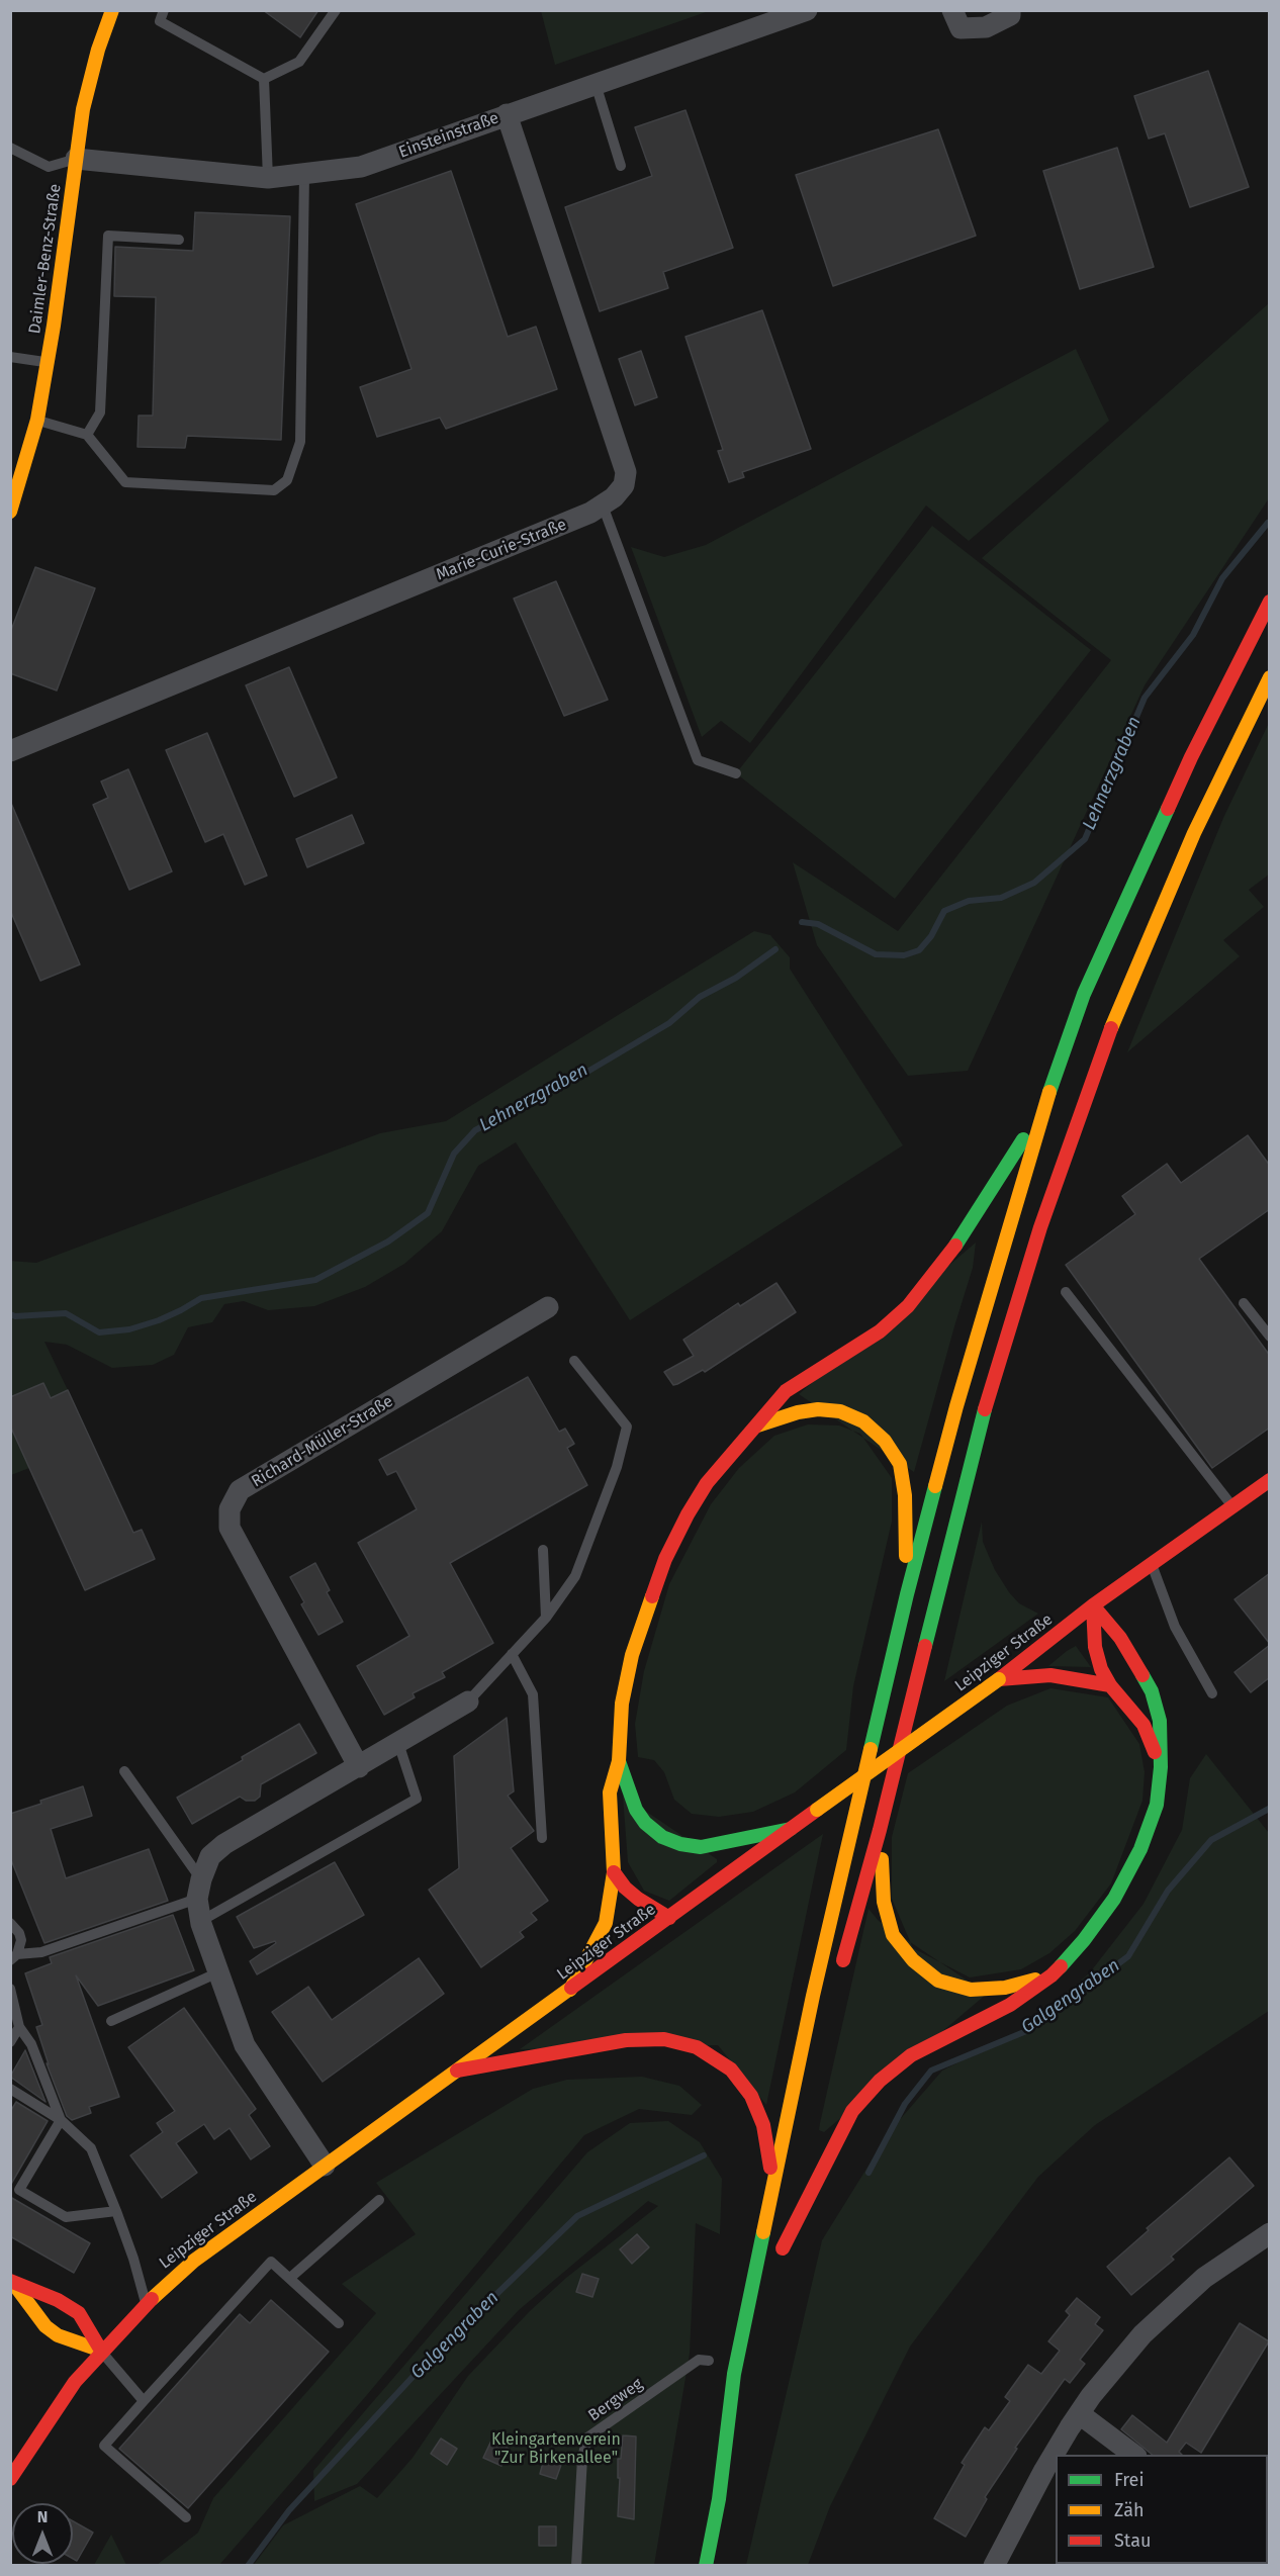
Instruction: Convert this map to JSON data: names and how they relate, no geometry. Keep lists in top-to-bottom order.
{
  "streets": {
    "main road": ["Daimler-Benz-Straße", "Leipziger Straße"],
    "street": ["Einsteinstraße", "Marie-Curie-Straße", "Richard-Müller-Straße"],
    "lane": ["Bergweg"]
  },
  "crossings": [
    ["Einsteinstraße", "Daimler-Benz-Straße"],
    ["Einsteinstraße", "Marie-Curie-Straße"]
  ],
  "water": ["Lehnerzgraben", "Galgengraben"],
  "parks": ["Kleingartenverein \"Zur Birkenallee\""],
  "legend": ["Frei", "Zäh", "Stau"],
  "north": "top"
}
